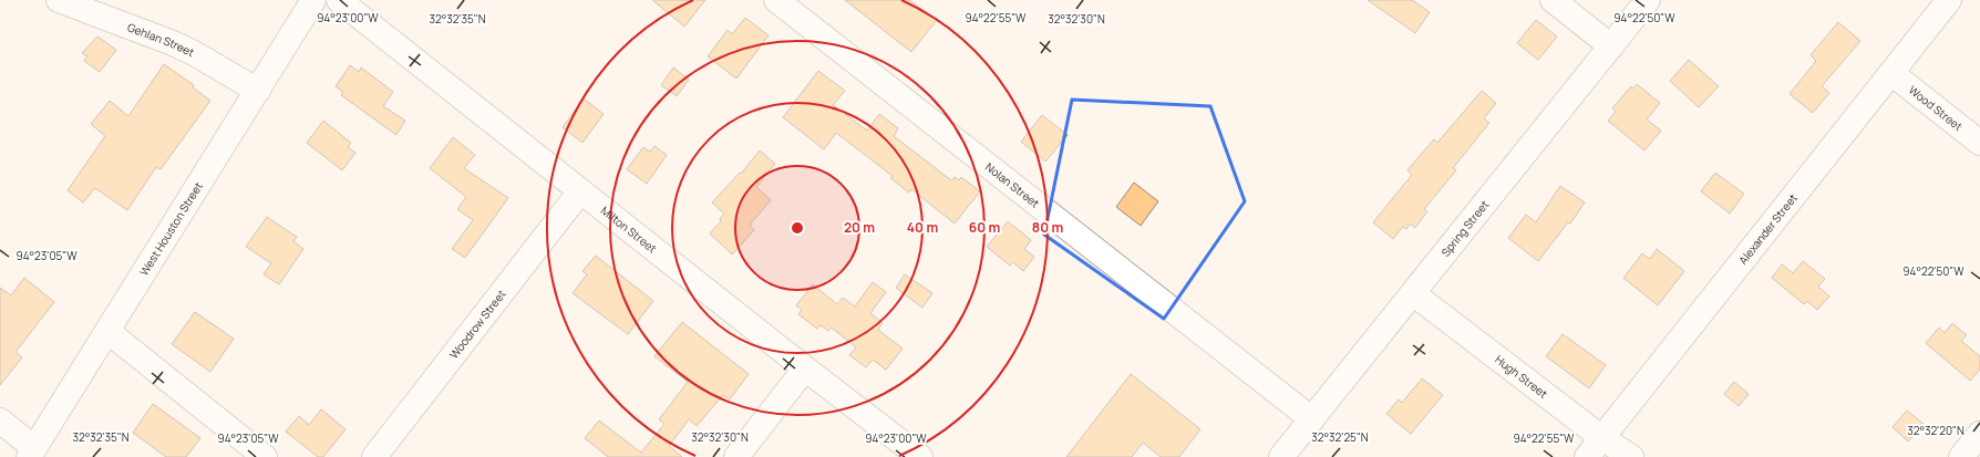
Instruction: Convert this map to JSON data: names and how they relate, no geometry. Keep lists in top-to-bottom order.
{
  "streets": {
    "street": [
      "Gehlan Street",
      "Wood Street",
      "Nolan Street",
      "West Houston Street",
      "Milton Street",
      "Spring Street",
      "Alexander Street",
      "Woodrow Street",
      "Hugh Street"
    ]
  },
  "crossings": [
    ["Gehlan Street", "West Houston Street"],
    ["Wood Street", "Alexander Street"],
    ["Nolan Street", "Spring Street"],
    ["Milton Street", "Woodrow Street"],
    ["Spring Street", "Hugh Street"],
    ["Alexander Street", "Hugh Street"]
  ],
  "coordinates": [
    "94°22'50\"W",
    "94°23'00\"W",
    "94°22'55\"W",
    "32°32'35\"N",
    "32°32'30\"N",
    "94°23'05\"W",
    "32°32'20\"N",
    "32°32'25\"N"
  ],
  "rings": [
    "20 m",
    "40 m",
    "60 m",
    "80 m"
  ]
}
